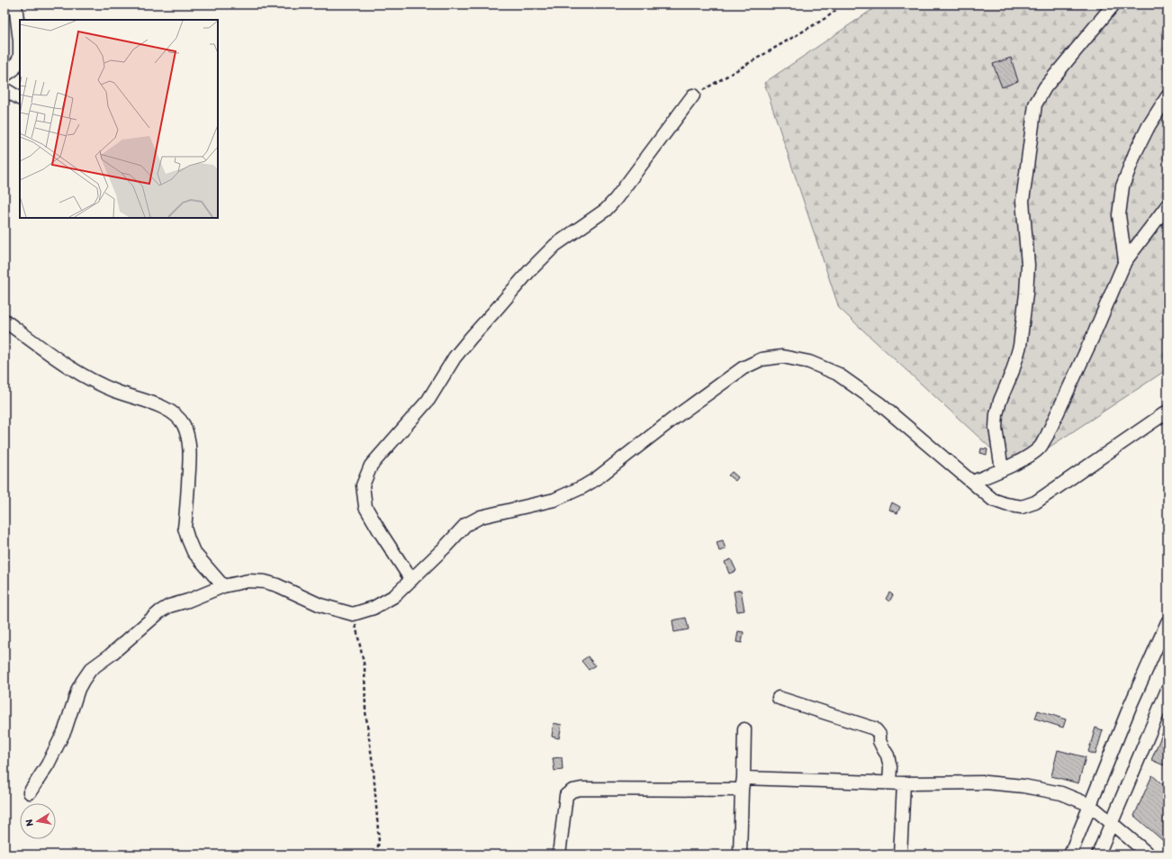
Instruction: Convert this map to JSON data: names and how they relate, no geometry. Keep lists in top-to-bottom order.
{
  "north": "left"
}
